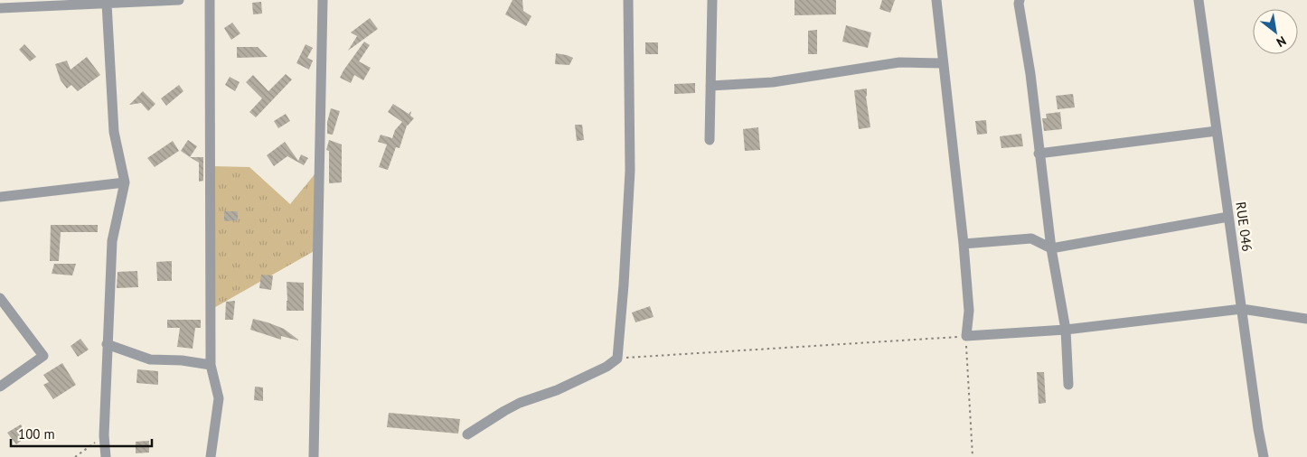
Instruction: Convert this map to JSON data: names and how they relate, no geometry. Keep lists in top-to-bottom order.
{
  "streets": {
    "street": ["RUE 046"]
  },
  "scale_bar": "100 m",
  "north": "bottom right"
}
